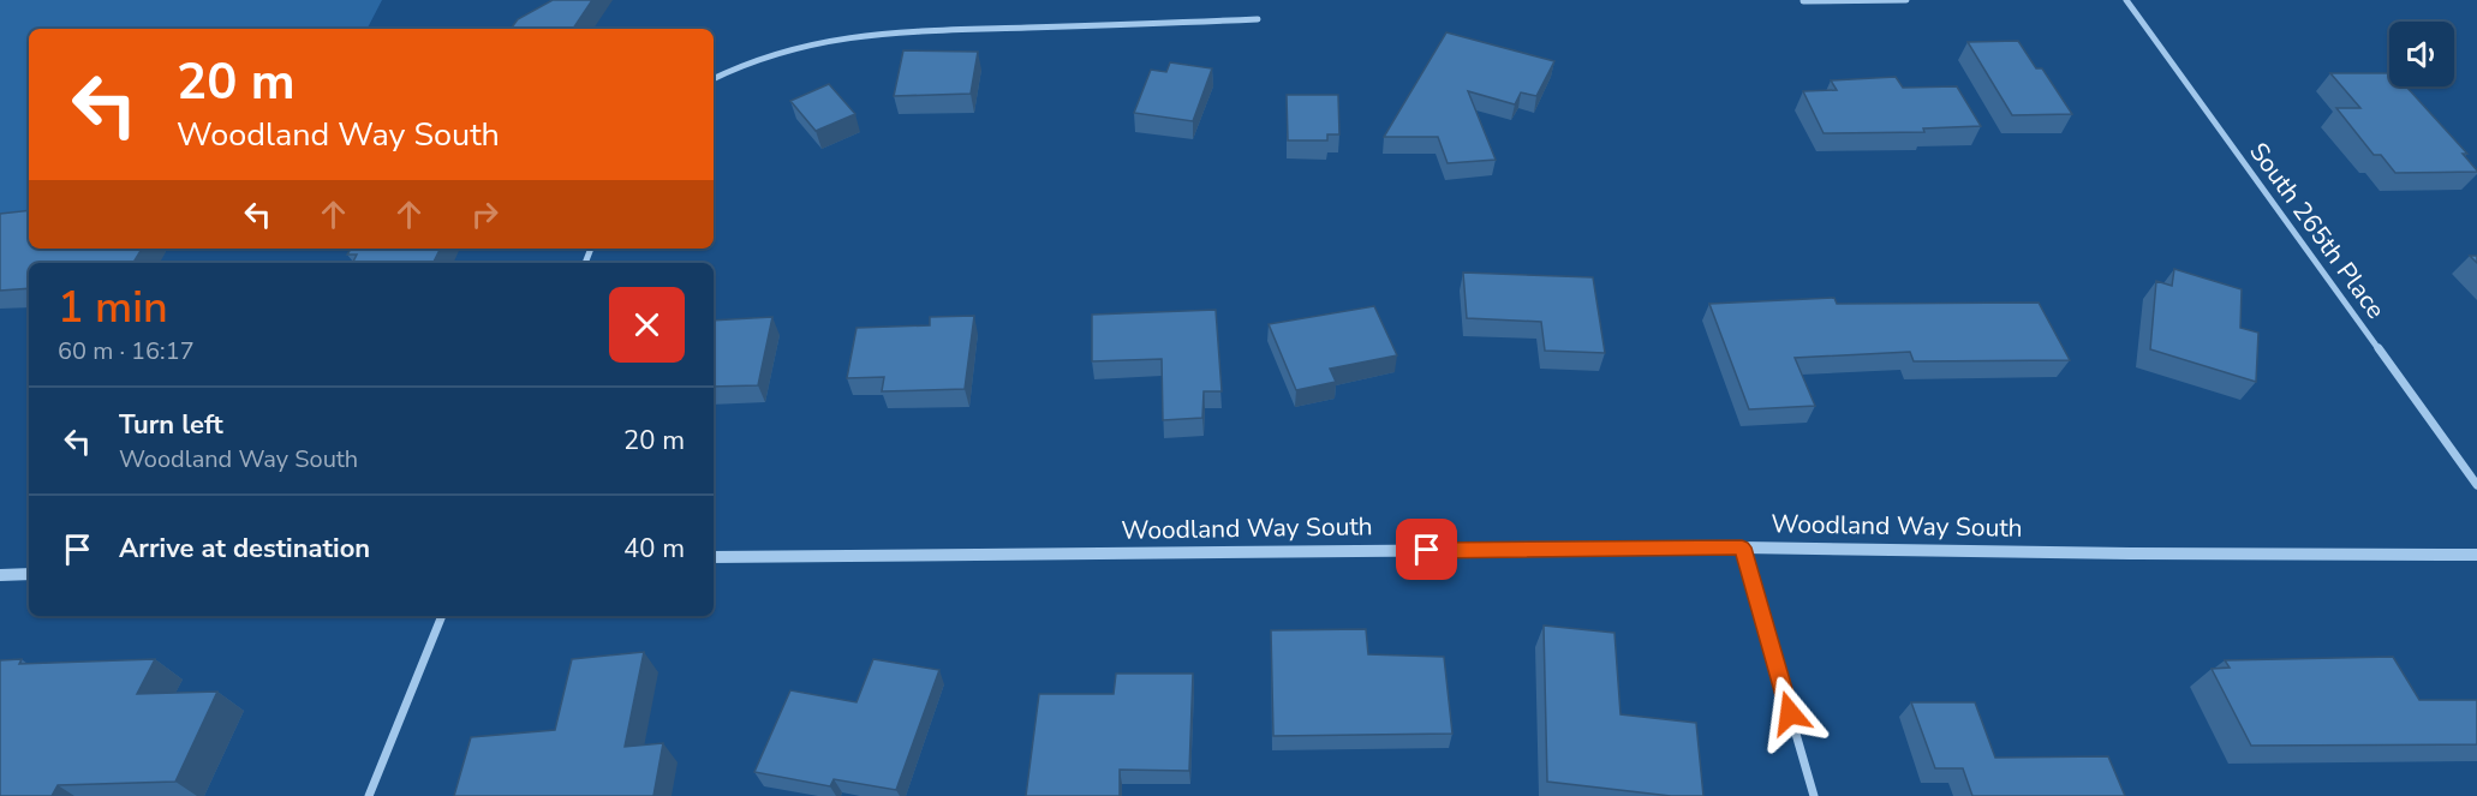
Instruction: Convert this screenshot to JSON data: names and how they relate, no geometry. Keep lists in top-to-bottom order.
{
  "streets": {
    "street": ["South 265th Place", "Woodland Way South"]
  },
  "page": {
    "turn": ["20 m", "Woodland Way South"],
    "heading": ["1 min", "60 m · 16:17"],
    "list": [
      {
        "name": "Turn left",
        "note": "Woodland Way South",
        "value": "20 m"
      },
      {
        "name": "Arrive at destination",
        "value": "40 m"
      }
    ]
  }
}
